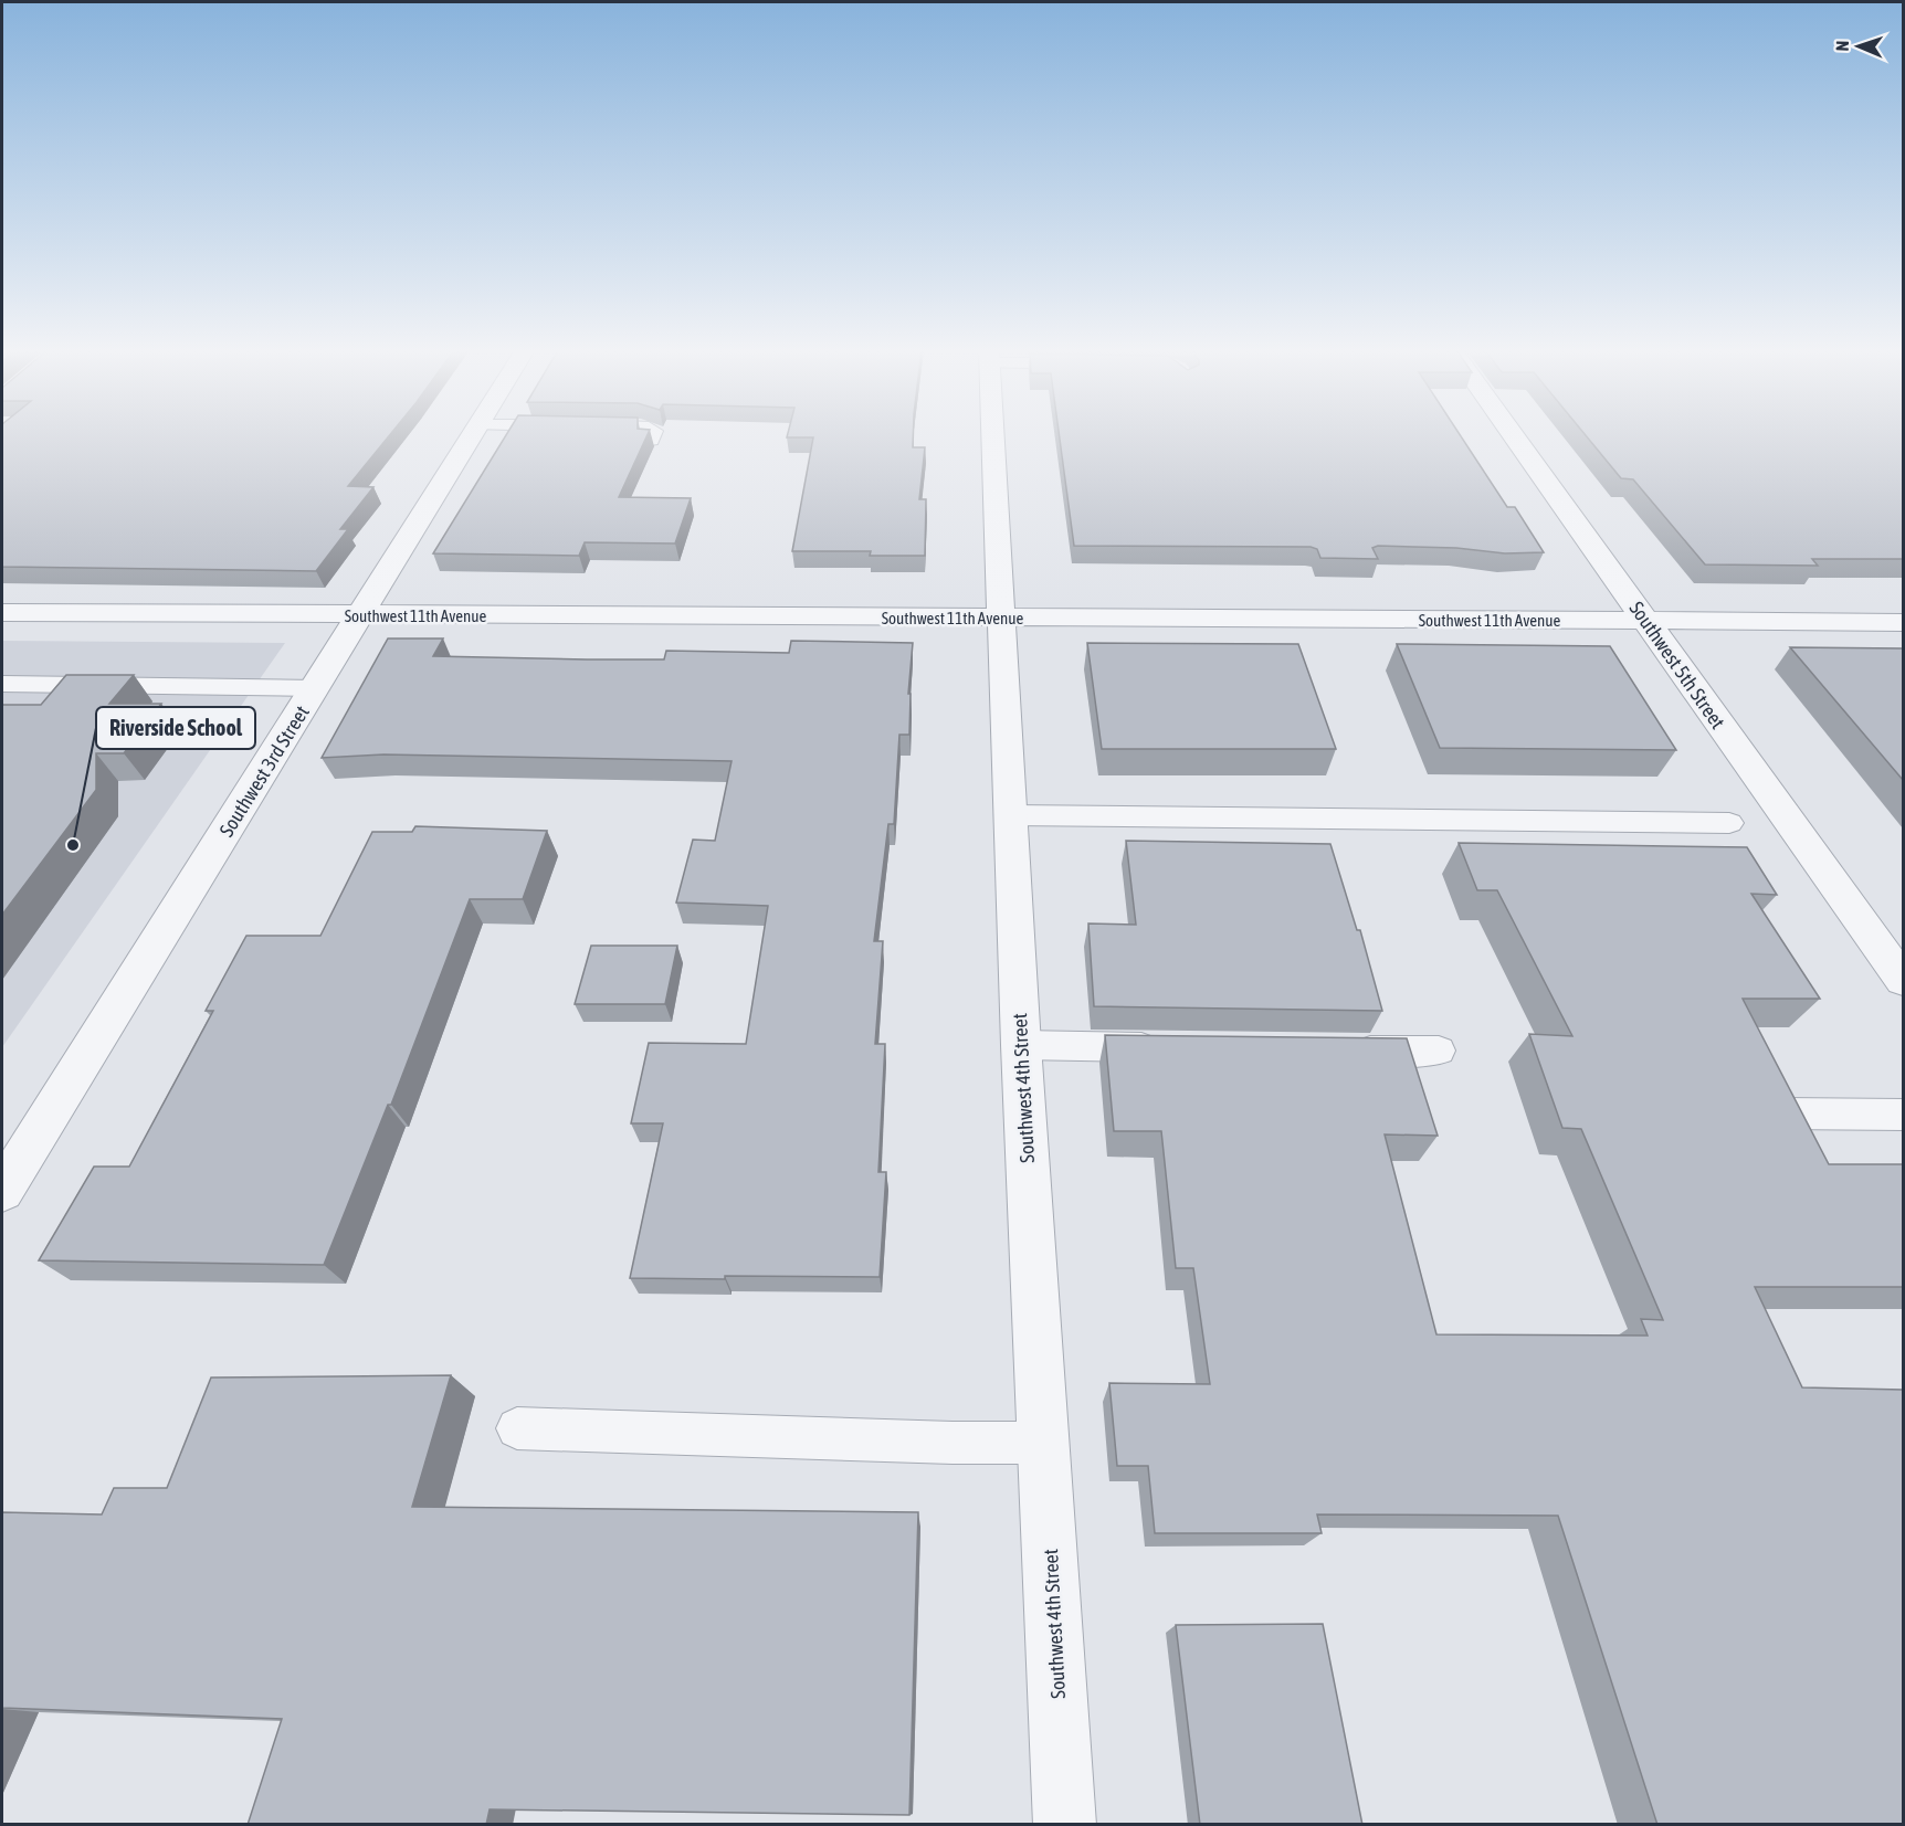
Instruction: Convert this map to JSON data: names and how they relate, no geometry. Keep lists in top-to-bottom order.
{
  "streets": {
    "street": [
      "Southwest 11th Avenue",
      "Southwest 5th Street",
      "Southwest 3rd Street",
      "Southwest 4th Street"
    ]
  },
  "crossings": [
    ["Southwest 11th Avenue", "Southwest 5th Street"],
    ["Southwest 11th Avenue", "Southwest 3rd Street"],
    ["Southwest 11th Avenue", "Southwest 4th Street"]
  ],
  "places": ["Riverside School"],
  "north": "left"
}
